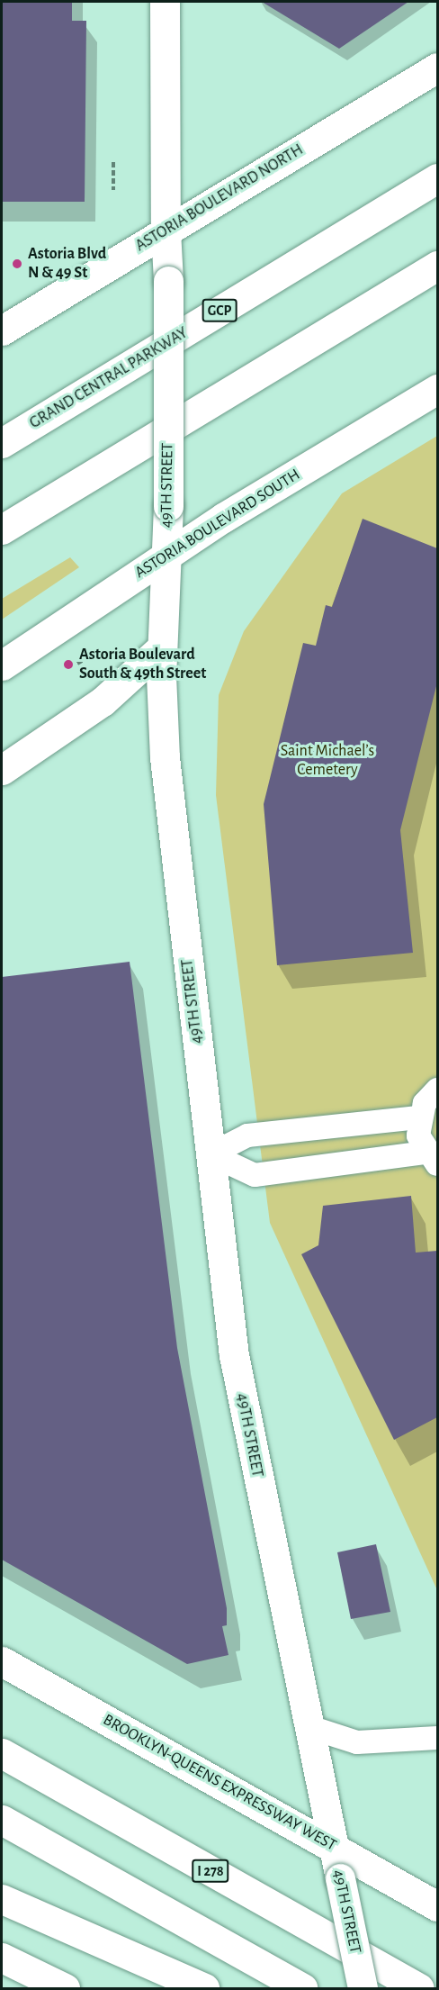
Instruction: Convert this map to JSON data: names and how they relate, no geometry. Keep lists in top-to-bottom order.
{
  "streets": {
    "main road": [
      "ASTORIA BOULEVARD NORTH",
      "GCP",
      "GRAND CENTRAL PARKWAY",
      "49TH STREET",
      "ASTORIA BOULEVARD SOUTH",
      "BROOKLYN-QUEENS EXPRESSWAY WEST",
      "I 278"
    ]
  },
  "crossings": [
    ["ASTORIA BOULEVARD NORTH", "49TH STREET"],
    ["49TH STREET", "ASTORIA BOULEVARD SOUTH"],
    ["49TH STREET", "BROOKLYN-QUEENS EXPRESSWAY WEST"]
  ],
  "parks": ["Saint Michael’s Cemetery"],
  "places": ["Astoria Blvd N & 49 St", "Astoria Boulevard South & 49th Street"]
}
